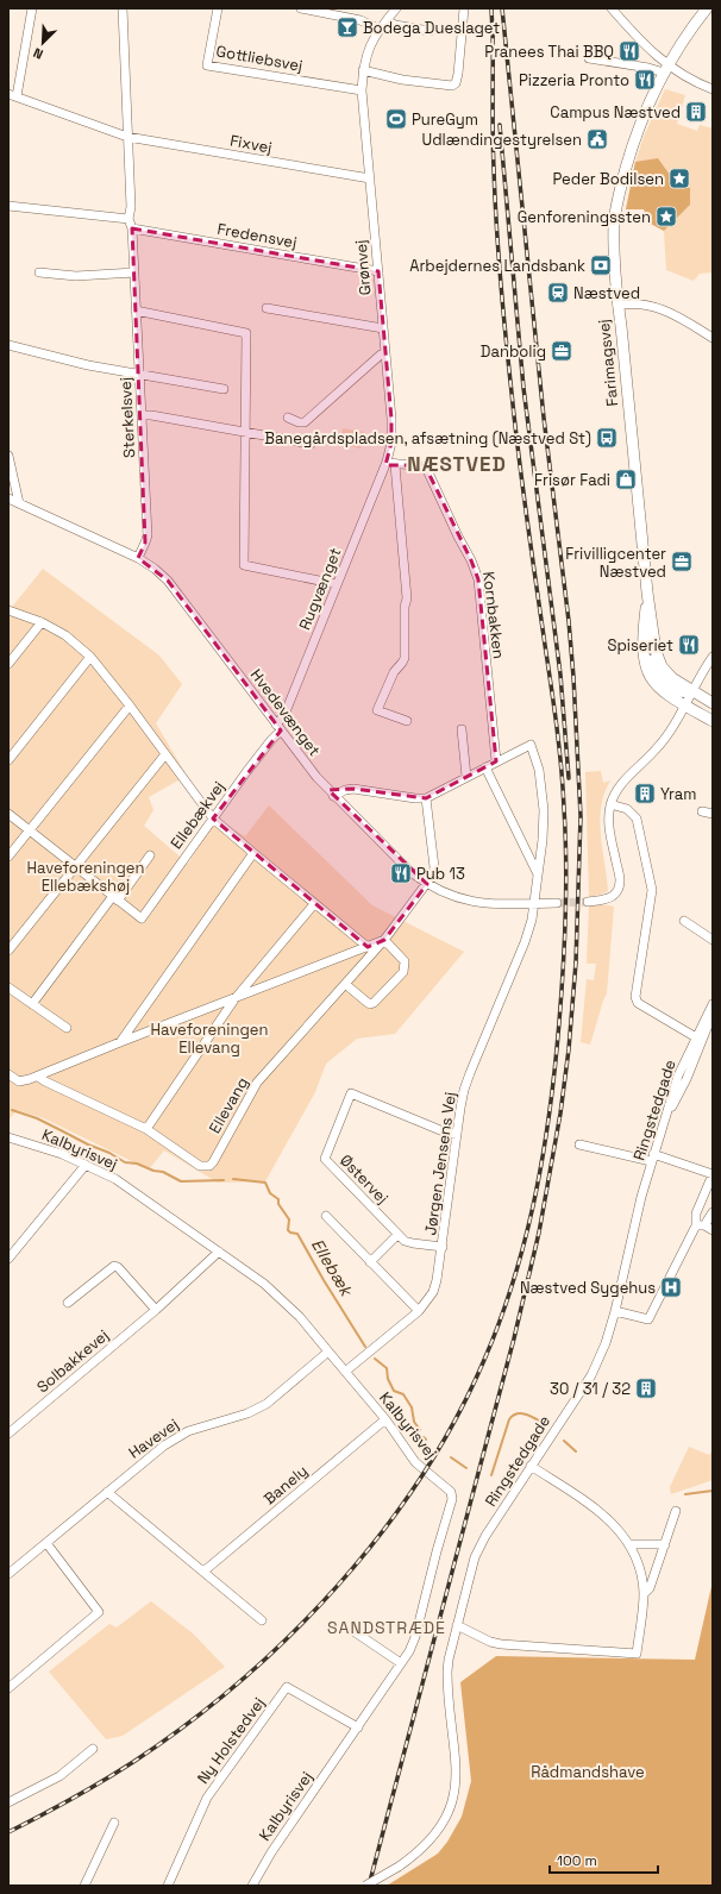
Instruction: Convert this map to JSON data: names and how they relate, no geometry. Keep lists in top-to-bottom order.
{
  "streets": {
    "main road": ["Farimagsvej"],
    "street": [
      "Gottliebsvej",
      "Fixvej",
      "Fredensvej",
      "Grønvej",
      "Sterkelsvej",
      "Rugvænget",
      "Kornbakken",
      "Hvedevænget",
      "Ellebækvej",
      "Ellevang",
      "Ringstedgade",
      "Kalbyrisvej",
      "Jørgen Jensens Vej",
      "Østervej",
      "Solbakkevej",
      "Havevej",
      "Banely",
      "Ny Holstedvej"
    ]
  },
  "crossings": [
    ["Gottliebsvej", "Grønvej"],
    ["Fixvej", "Grønvej"],
    ["Fixvej", "Sterkelsvej"],
    ["Fredensvej", "Grønvej"],
    ["Fredensvej", "Sterkelsvej"],
    ["Grønvej", "Rugvænget"],
    ["Grønvej", "Kornbakken"],
    ["Sterkelsvej", "Hvedevænget"],
    ["Rugvænget", "Kornbakken"],
    ["Rugvænget", "Hvedevænget"],
    ["Rugvænget", "Ellebækvej"],
    ["Kornbakken", "Jørgen Jensens Vej"],
    ["Hvedevænget", "Ellebækvej"],
    ["Hvedevænget", "Ellevang"],
    ["Hvedevænget", "Jørgen Jensens Vej"],
    ["Kalbyrisvej", "Jørgen Jensens Vej"],
    ["Kalbyrisvej", "Solbakkevej"],
    ["Kalbyrisvej", "Havevej"],
    ["Kalbyrisvej", "Banely"],
    ["Kalbyrisvej", "Ny Holstedvej"],
    ["Jørgen Jensens Vej", "Østervej"]
  ],
  "districts": ["NÆSTVED", "SANDSTRÆDE"],
  "water": ["Ellebæk"],
  "parks": ["Haveforeningen Ellebækshøj", "Haveforeningen Ellevang", "Rådmandshave"],
  "places": {
    "bar": ["Bodega Dueslaget"],
    "restaurant": [
      "Pranees Thai BBQ",
      "Pizzeria Pronto",
      "Spiseriet",
      "Pub 13"
    ],
    "building": ["Campus Næstved", "Yram", "30 / 31 / 32"],
    "sports": ["PureGym"],
    "public building": ["Udlændingestyrelsen"],
    "place": ["Peder Bodilsen", "Genforeningssten"],
    "bank": ["Arbejdernes Landsbank"],
    "station": ["Næstved"],
    "office": ["Danbolig", "Frivilligcenter Næstved"],
    "bus stop": ["Banegårdspladsen, afsætning (Næstved St)"],
    "shop": ["Frisør Fadi"],
    "hospital": ["Næstved Sygehus"]
  },
  "scale_bar": "100 m",
  "north": "bottom left"
}
